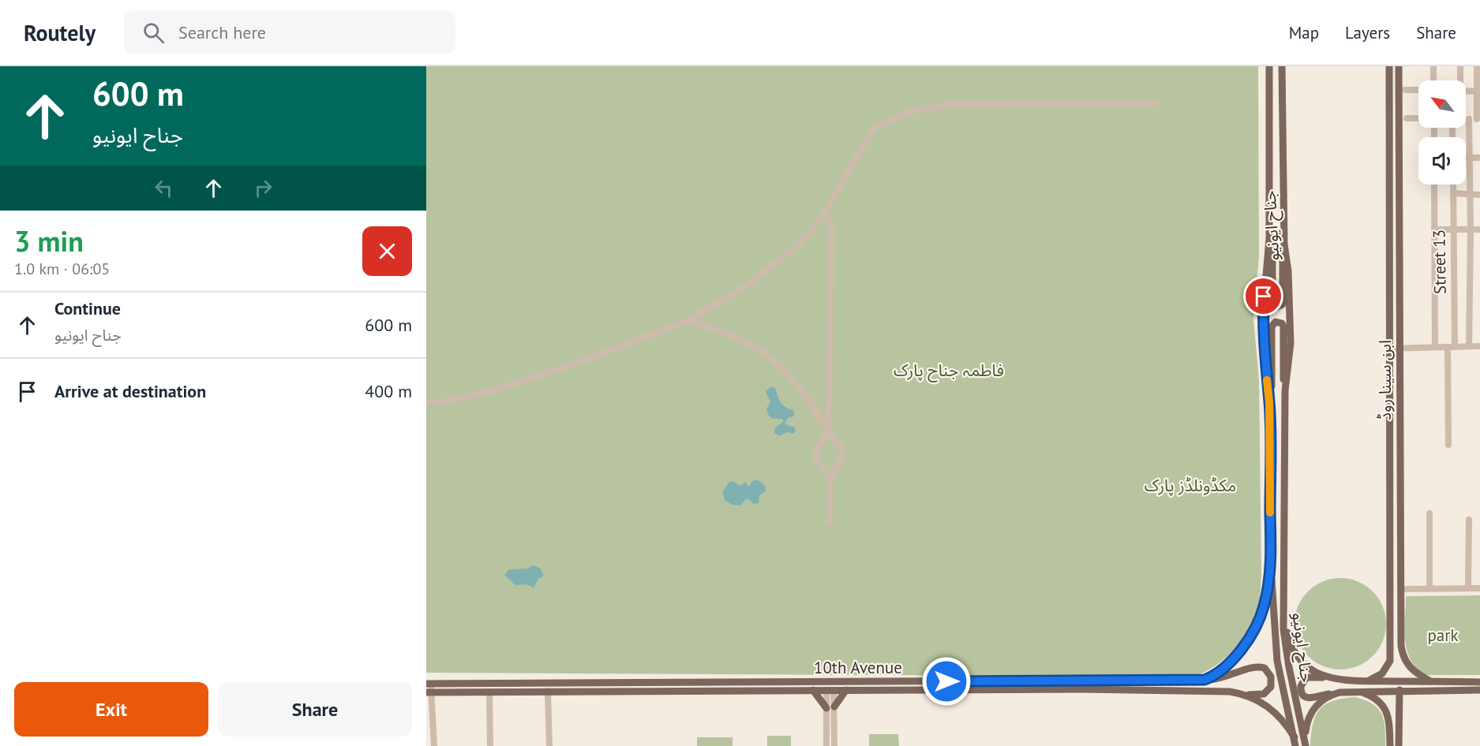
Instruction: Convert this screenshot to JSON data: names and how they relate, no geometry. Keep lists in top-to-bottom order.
{
  "streets": {
    "main road": ["جناح ایونیو", "ابن سینا روڈ", "10th Avenue"],
    "street": ["Street 13"]
  },
  "crossings": [
    ["جناح ایونیو", "10th Avenue"]
  ],
  "parks": ["فاطمہ جناح پارک", "مکڈونلڈز پارک", "park"],
  "north": "top left",
  "page": {
    "header": "Routely",
    "search": "Search here",
    "nav": ["Map", "Layers", "Share"],
    "turn": ["600 m", "جناح ایونیو"],
    "heading": ["3 min", "1.0 km · 06:05"],
    "list": [
      {
        "name": "Continue",
        "note": "جناح ایونیو",
        "value": "600 m"
      },
      {
        "name": "Arrive at destination",
        "value": "400 m"
      }
    ],
    "buttons": ["Exit", "Share"]
  }
}
